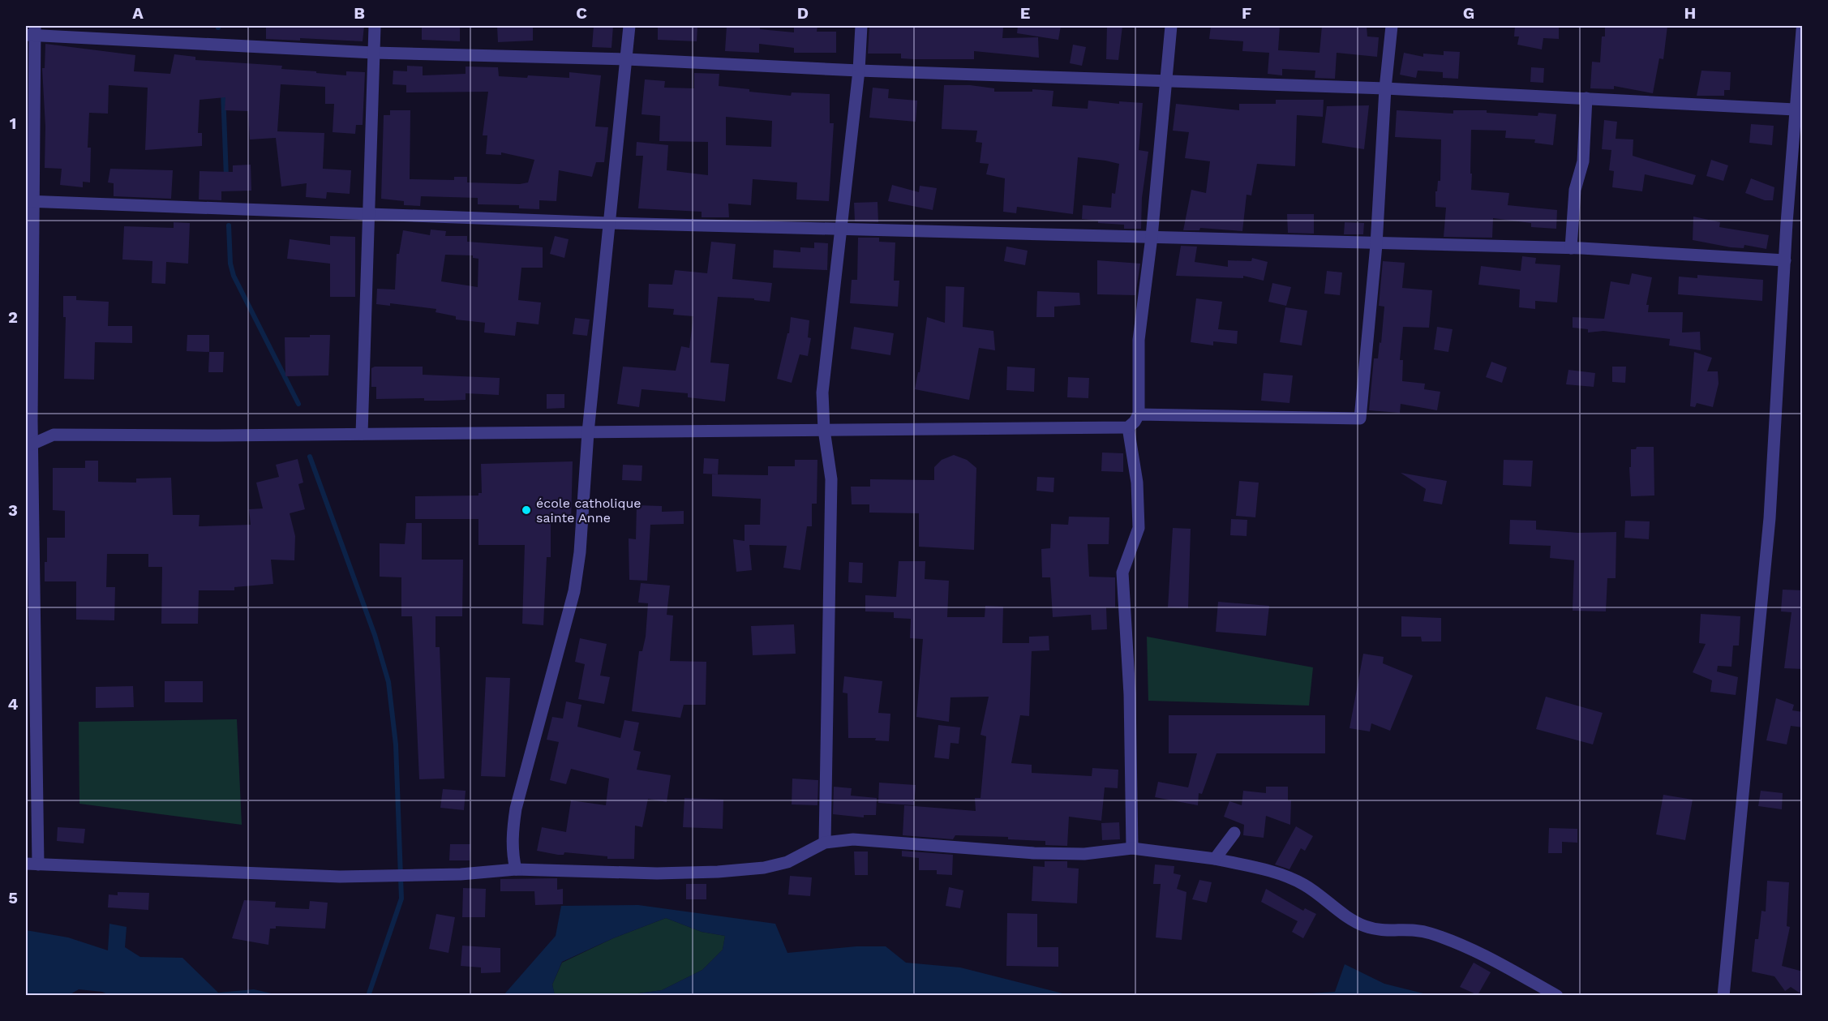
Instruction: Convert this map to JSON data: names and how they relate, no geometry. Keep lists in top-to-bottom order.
{
  "places": ["école catholique sainte Anne"],
  "grid": {
    "columns": [
      "A",
      "B",
      "C",
      "D",
      "E",
      "F",
      "G",
      "H"
    ],
    "rows": [
      "1",
      "2",
      "3",
      "4",
      "5"
    ]
  }
}
